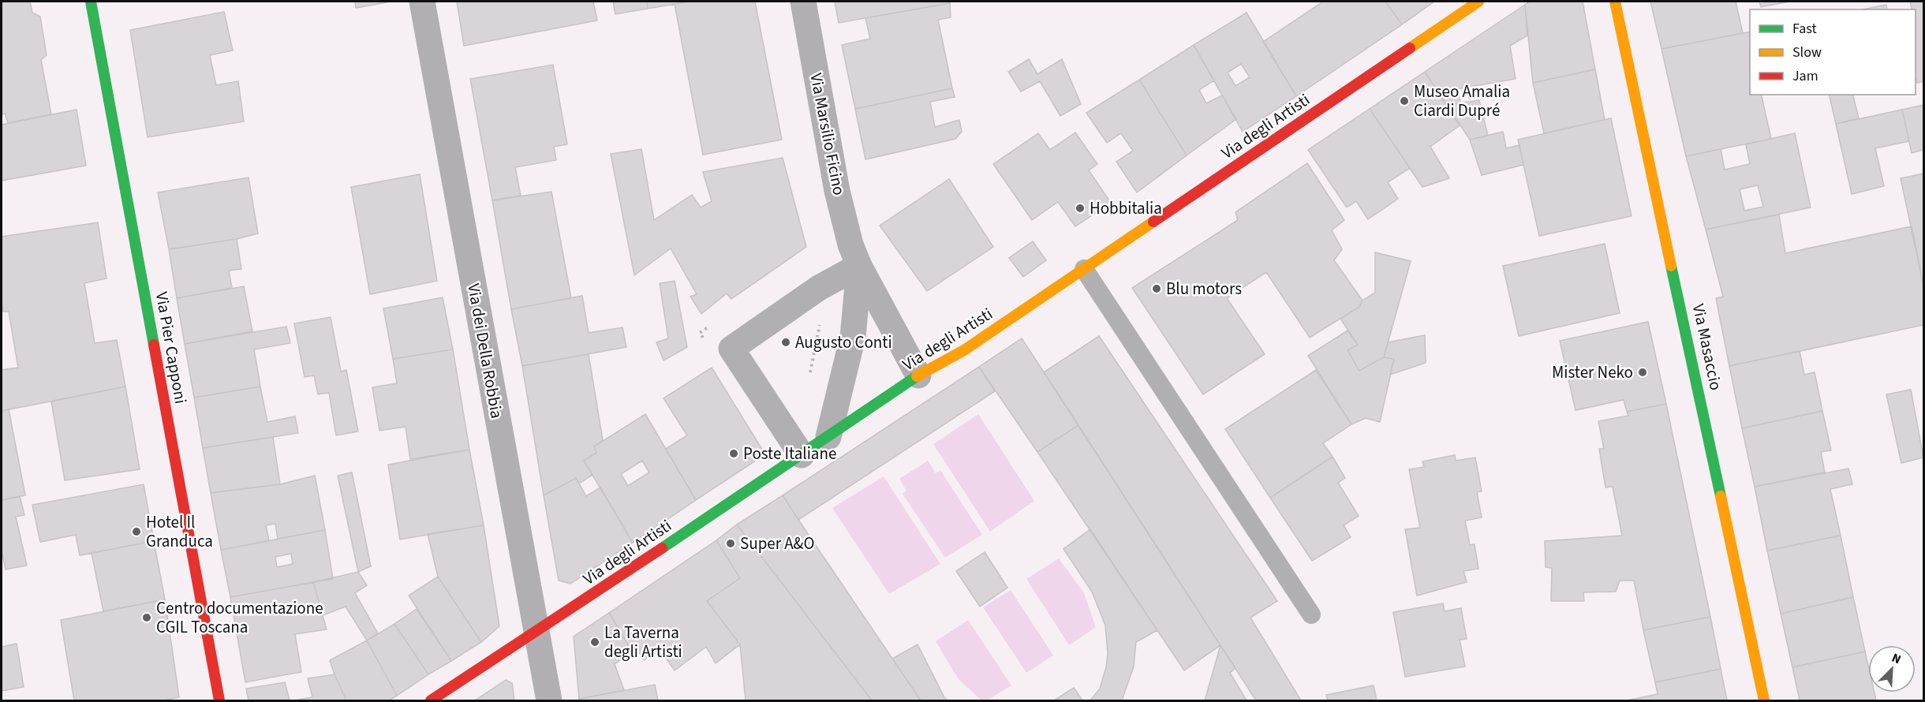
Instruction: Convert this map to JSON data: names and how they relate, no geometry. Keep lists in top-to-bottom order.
{
  "streets": {
    "street": [
      "Via degli Artisti",
      "Via Marsilio Ficino",
      "Via Masaccio",
      "Via Pier Capponi",
      "Via dei Della Robbia"
    ]
  },
  "crossings": [
    ["Via degli Artisti", "Via Marsilio Ficino"],
    ["Via degli Artisti", "Via dei Della Robbia"]
  ],
  "places": [
    "Museo Amalia Ciardi Dupré",
    "Hobbitalia",
    "Blu motors",
    "Augusto Conti",
    "Mister Neko",
    "Poste Italiane",
    "Hotel Il Granduca",
    "Super A&O",
    "Centro documentazione CGIL Toscana",
    "La Taverna degli Artisti"
  ],
  "legend": ["Fast", "Slow", "Jam"],
  "north": "top right"
}
